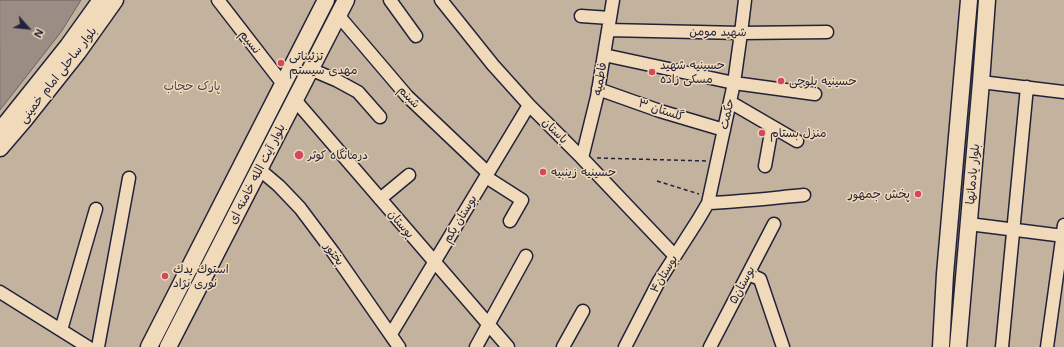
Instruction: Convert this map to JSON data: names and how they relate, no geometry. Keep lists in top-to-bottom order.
{
  "streets": {
    "main road": ["بلوار ساحلی امام خمینی", "بلوار آیت الله خامنه ای", "بلوار یادمانها"],
    "street": [
      "شهید مومن",
      "نسیم",
      "فاطمیه",
      "شبنم",
      "گلستان ۳",
      "حکمت",
      "باستان",
      "بوستان یکم",
      "بوستان",
      "بختور",
      "بوستان۴",
      "بوستان۵"
    ]
  },
  "crossings": [
    ["شهید مومن", "فاطمیه"],
    ["شهید مومن", "حکمت"],
    ["نسیم", "بلوار آیت الله خامنه ای"],
    ["فاطمیه", "گلستان ۳"],
    ["فاطمیه", "باستان"],
    ["شبنم", "بلوار آیت الله خامنه ای"],
    ["شبنم", "بوستان یکم"],
    ["گلستان ۳", "حکمت"],
    ["حکمت", "بوستان۴"],
    ["باستان", "بوستان یکم"],
    ["باستان", "بوستان۴"],
    ["بلوار آیت الله خامنه ای", "بوستان"],
    ["بلوار آیت الله خامنه ای", "بختور"],
    ["بوستان یکم", "بوستان"],
    ["بوستان یکم", "بختور"]
  ],
  "parks": ["پارک حجاب"],
  "places": [
    "تزئیناتی مهدی سیستم",
    "حسینیه شهید مسکی زاده",
    "حسینیه بلوچی",
    "منزل بستام",
    "درمانگاه کوثر",
    "حسینیه زینبیه",
    "پخش جمهور",
    "استوك يدك نوری نژاد"
  ],
  "north": "bottom right"
}
